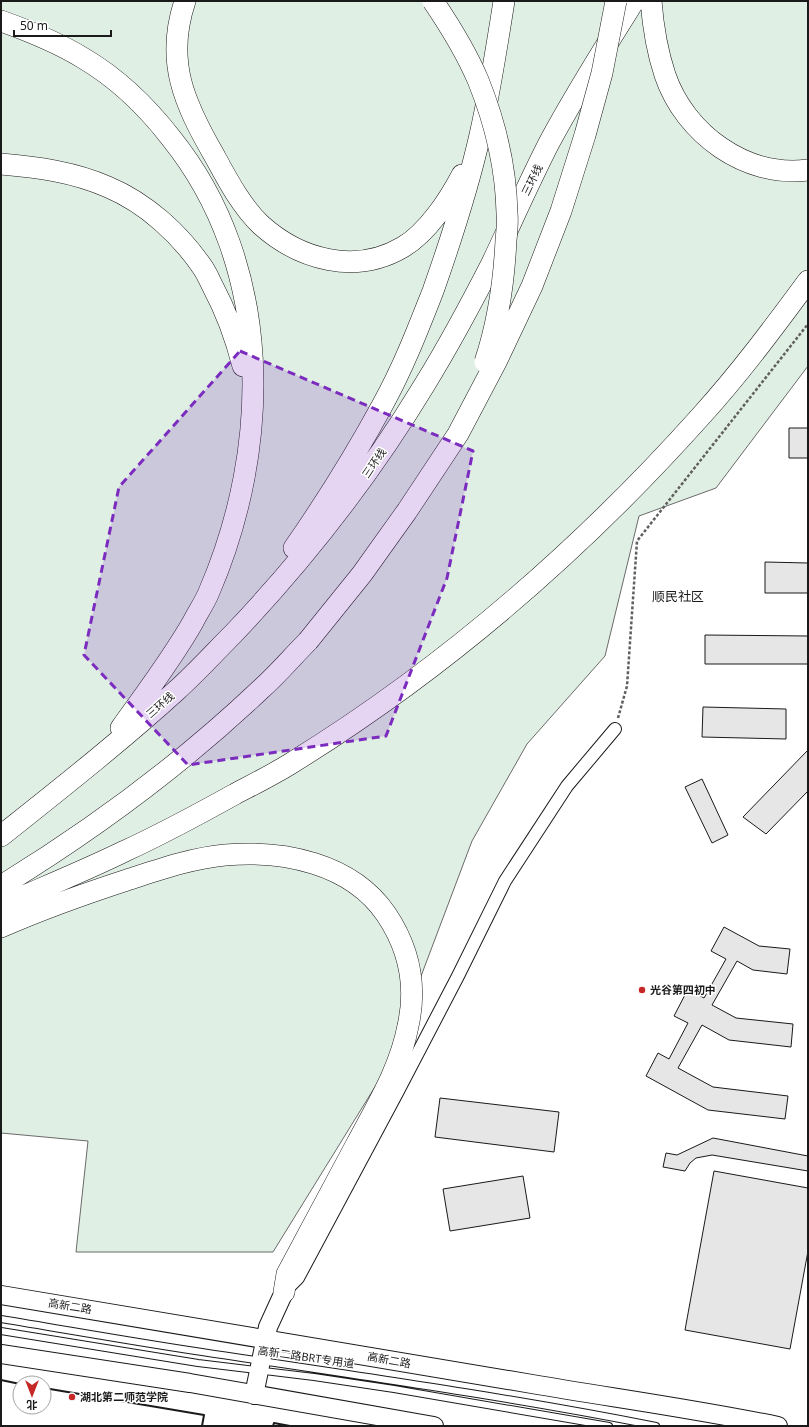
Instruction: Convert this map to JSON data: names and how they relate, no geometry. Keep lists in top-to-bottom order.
{
  "streets": {
    "highway": ["三环线"],
    "main road": ["高新二路"],
    "lane": ["高新二路BRT专用道"]
  },
  "districts": ["顺民社区"],
  "places": ["光谷第四初中", "湖北第二师范学院"],
  "scale_bar": "50 m",
  "north": "bottom"
}
